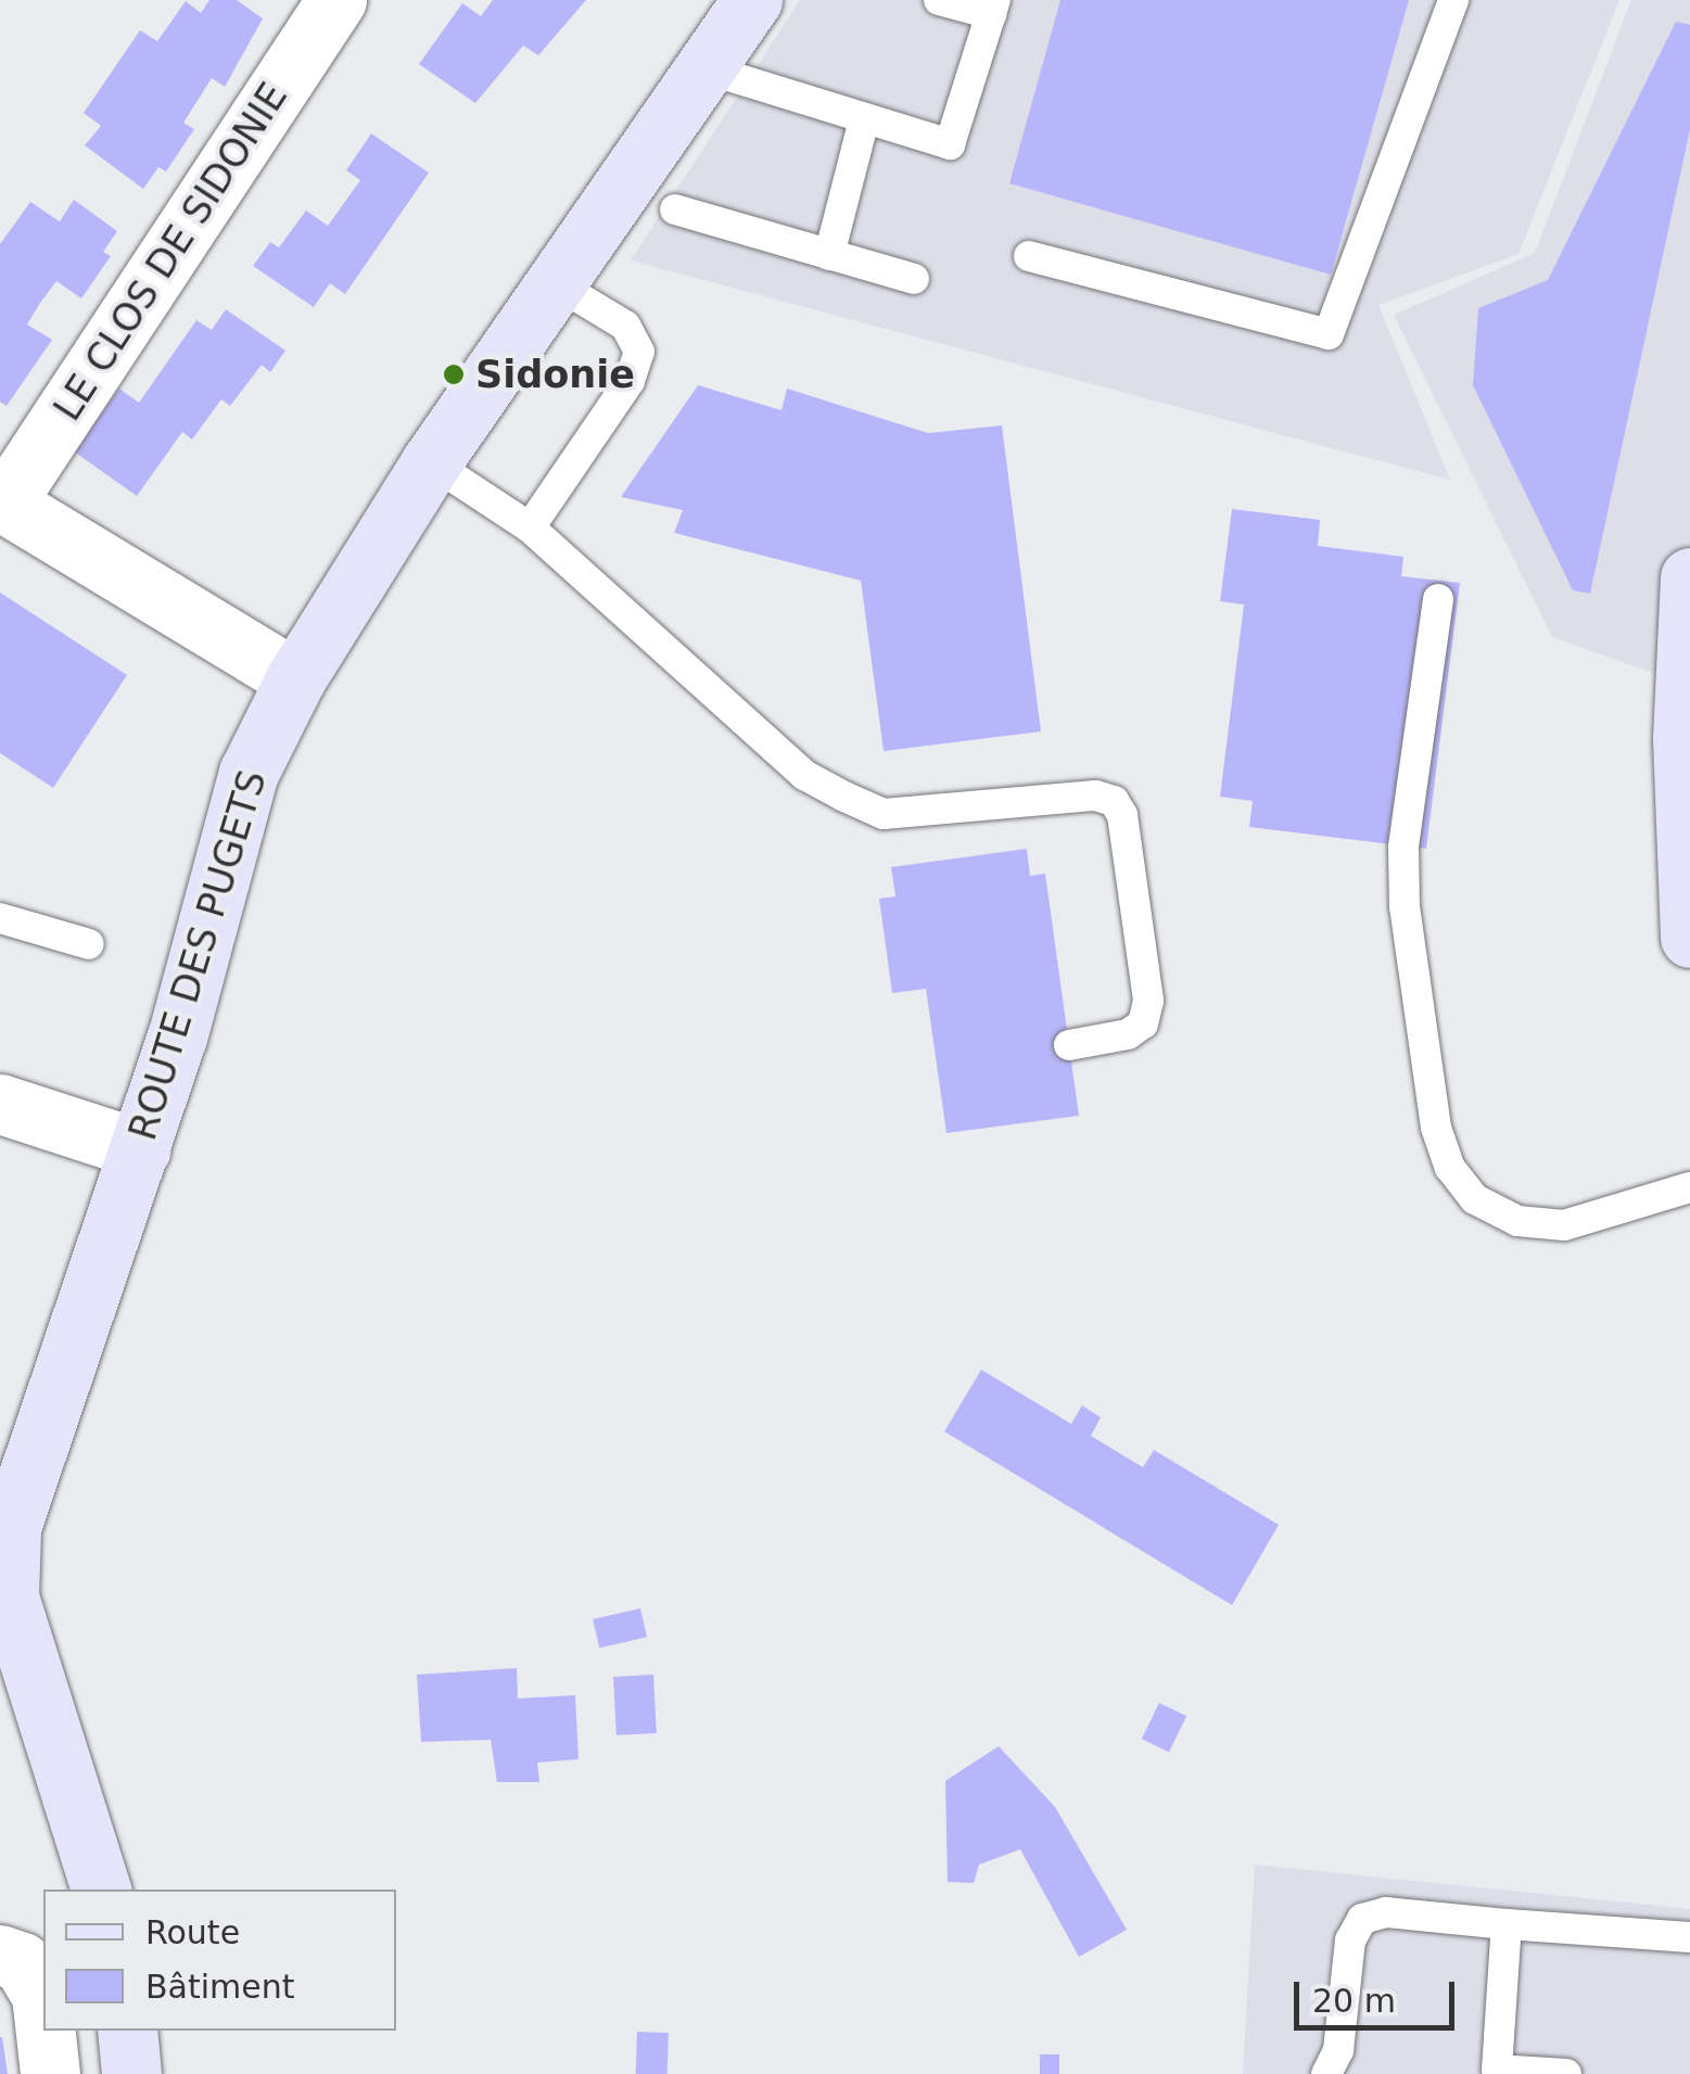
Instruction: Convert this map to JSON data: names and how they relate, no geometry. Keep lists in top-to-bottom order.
{
  "streets": {
    "main road": ["ROUTE DES PUGETS"],
    "street": ["LE CLOS DE SIDONIE"]
  },
  "places": ["Sidonie"],
  "legend": ["Route", "Bâtiment"],
  "scale_bar": "20 m"
}
